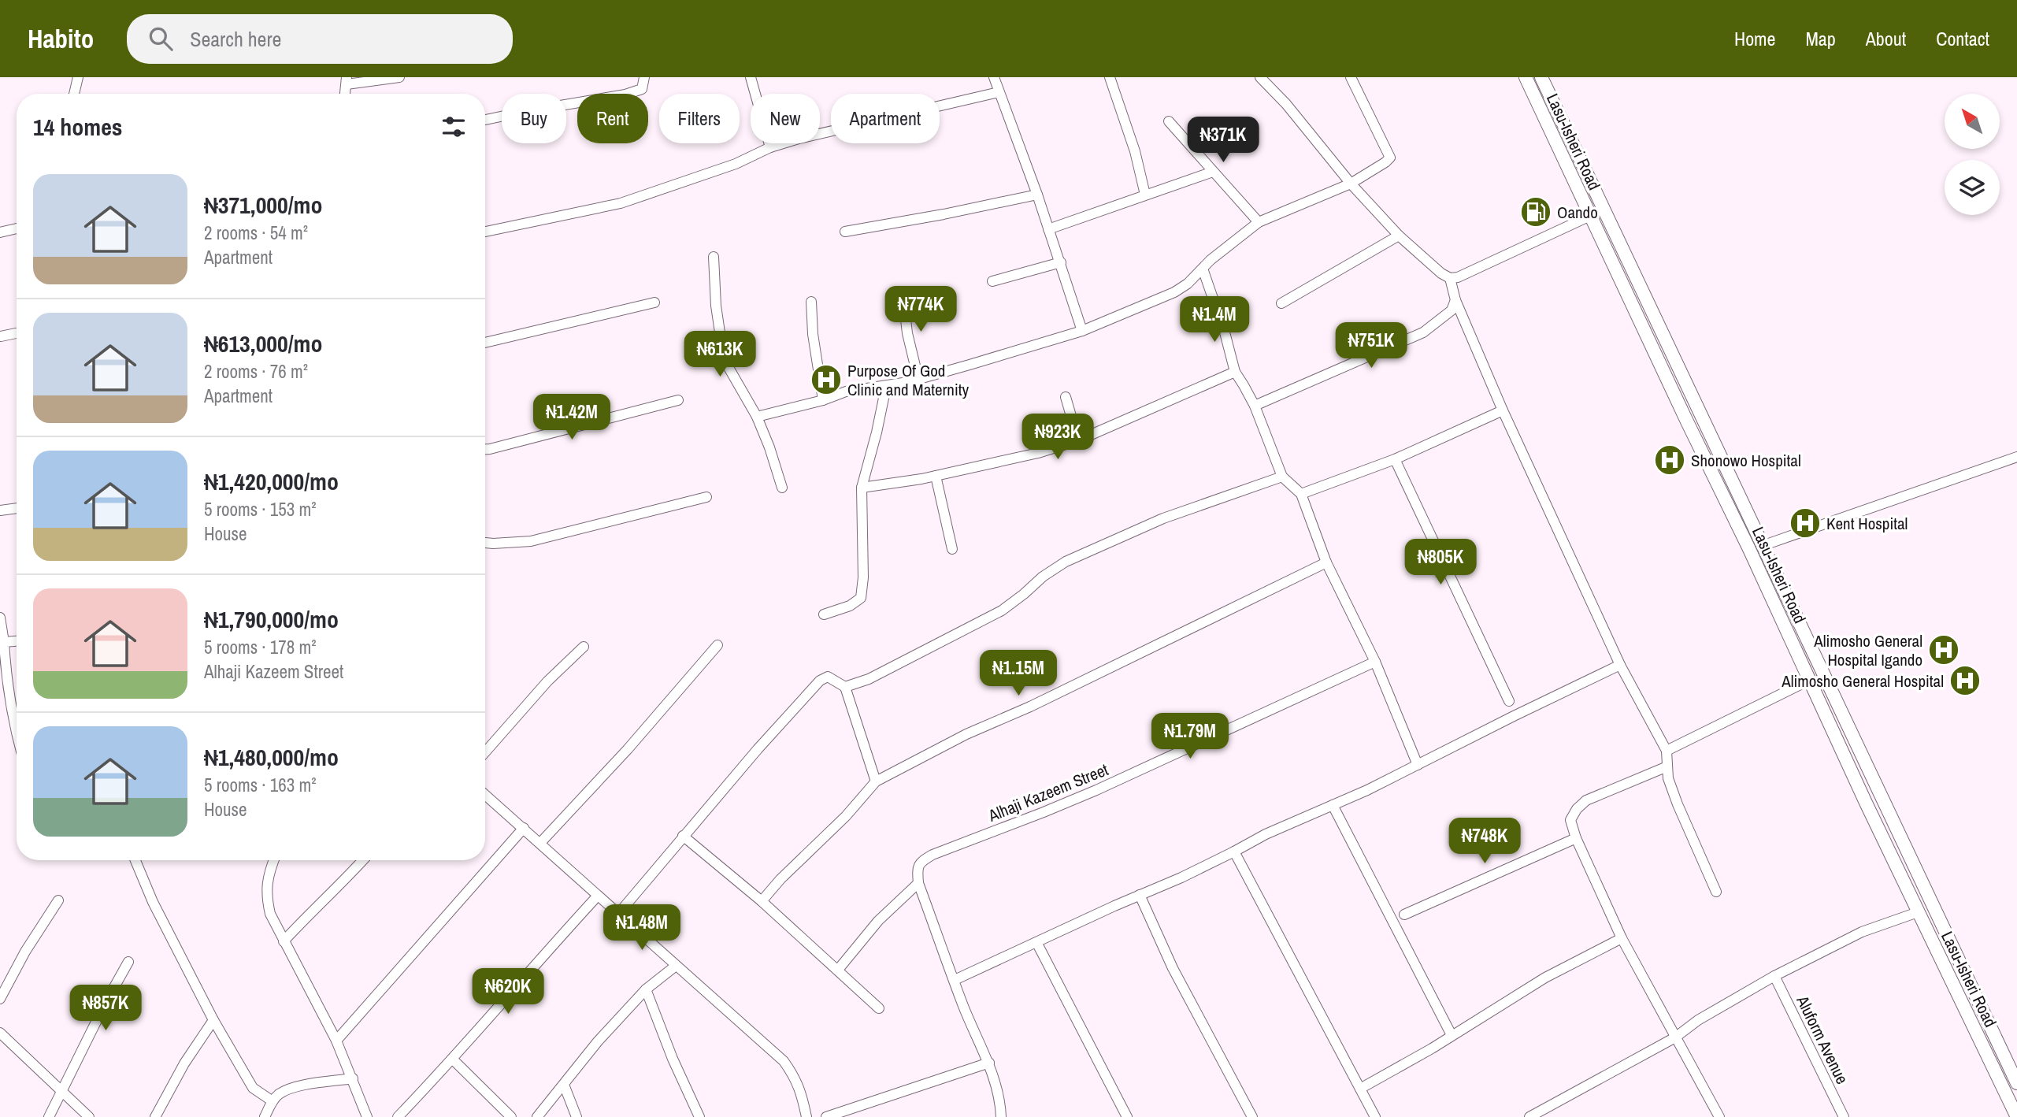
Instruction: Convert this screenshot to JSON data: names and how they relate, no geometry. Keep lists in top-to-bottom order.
{
  "streets": {
    "main road": ["Lasu-Isheri Road"],
    "street": ["Alhaji Kazeem Street", "Aluform Avenue"]
  },
  "places": {
    "fuel station": ["Oando"],
    "hospital": [
      "Purpose Of God Clinic and Maternity",
      "Shonowo Hospital",
      "Kent Hospital",
      "Alimosho General Hospital Igando",
      "Alimosho General Hospital"
    ]
  },
  "north": "top left",
  "page": {
    "header": "Habito",
    "search": "Search here",
    "nav": [
      "Home",
      "Map",
      "About",
      "Contact"
    ],
    "chip": [
      "Buy",
      "Rent",
      "Filters",
      "New",
      "Apartment"
    ],
    "heading": "14 homes",
    "price": [
      "₦371K",
      "₦774K",
      "₦1.4M",
      "₦751K",
      "₦613K",
      "₦1.42M",
      "₦923K",
      "₦805K",
      "₦1.15M",
      "₦1.79M",
      "₦748K",
      "₦1.48M",
      "₦620K",
      "₦857K"
    ],
    "list": [
      {
        "name": "₦371,000/mo",
        "note": "2 rooms · 54 m² · Apartment"
      },
      {
        "name": "₦613,000/mo",
        "note": "2 rooms · 76 m² · Apartment"
      },
      {
        "name": "₦1,420,000/mo",
        "note": "5 rooms · 153 m² · House"
      },
      {
        "name": "₦1,790,000/mo",
        "note": "5 rooms · 178 m² · Alhaji Kazeem Street"
      },
      {
        "name": "₦1,480,000/mo",
        "note": "5 rooms · 163 m² · House"
      }
    ]
  }
}
